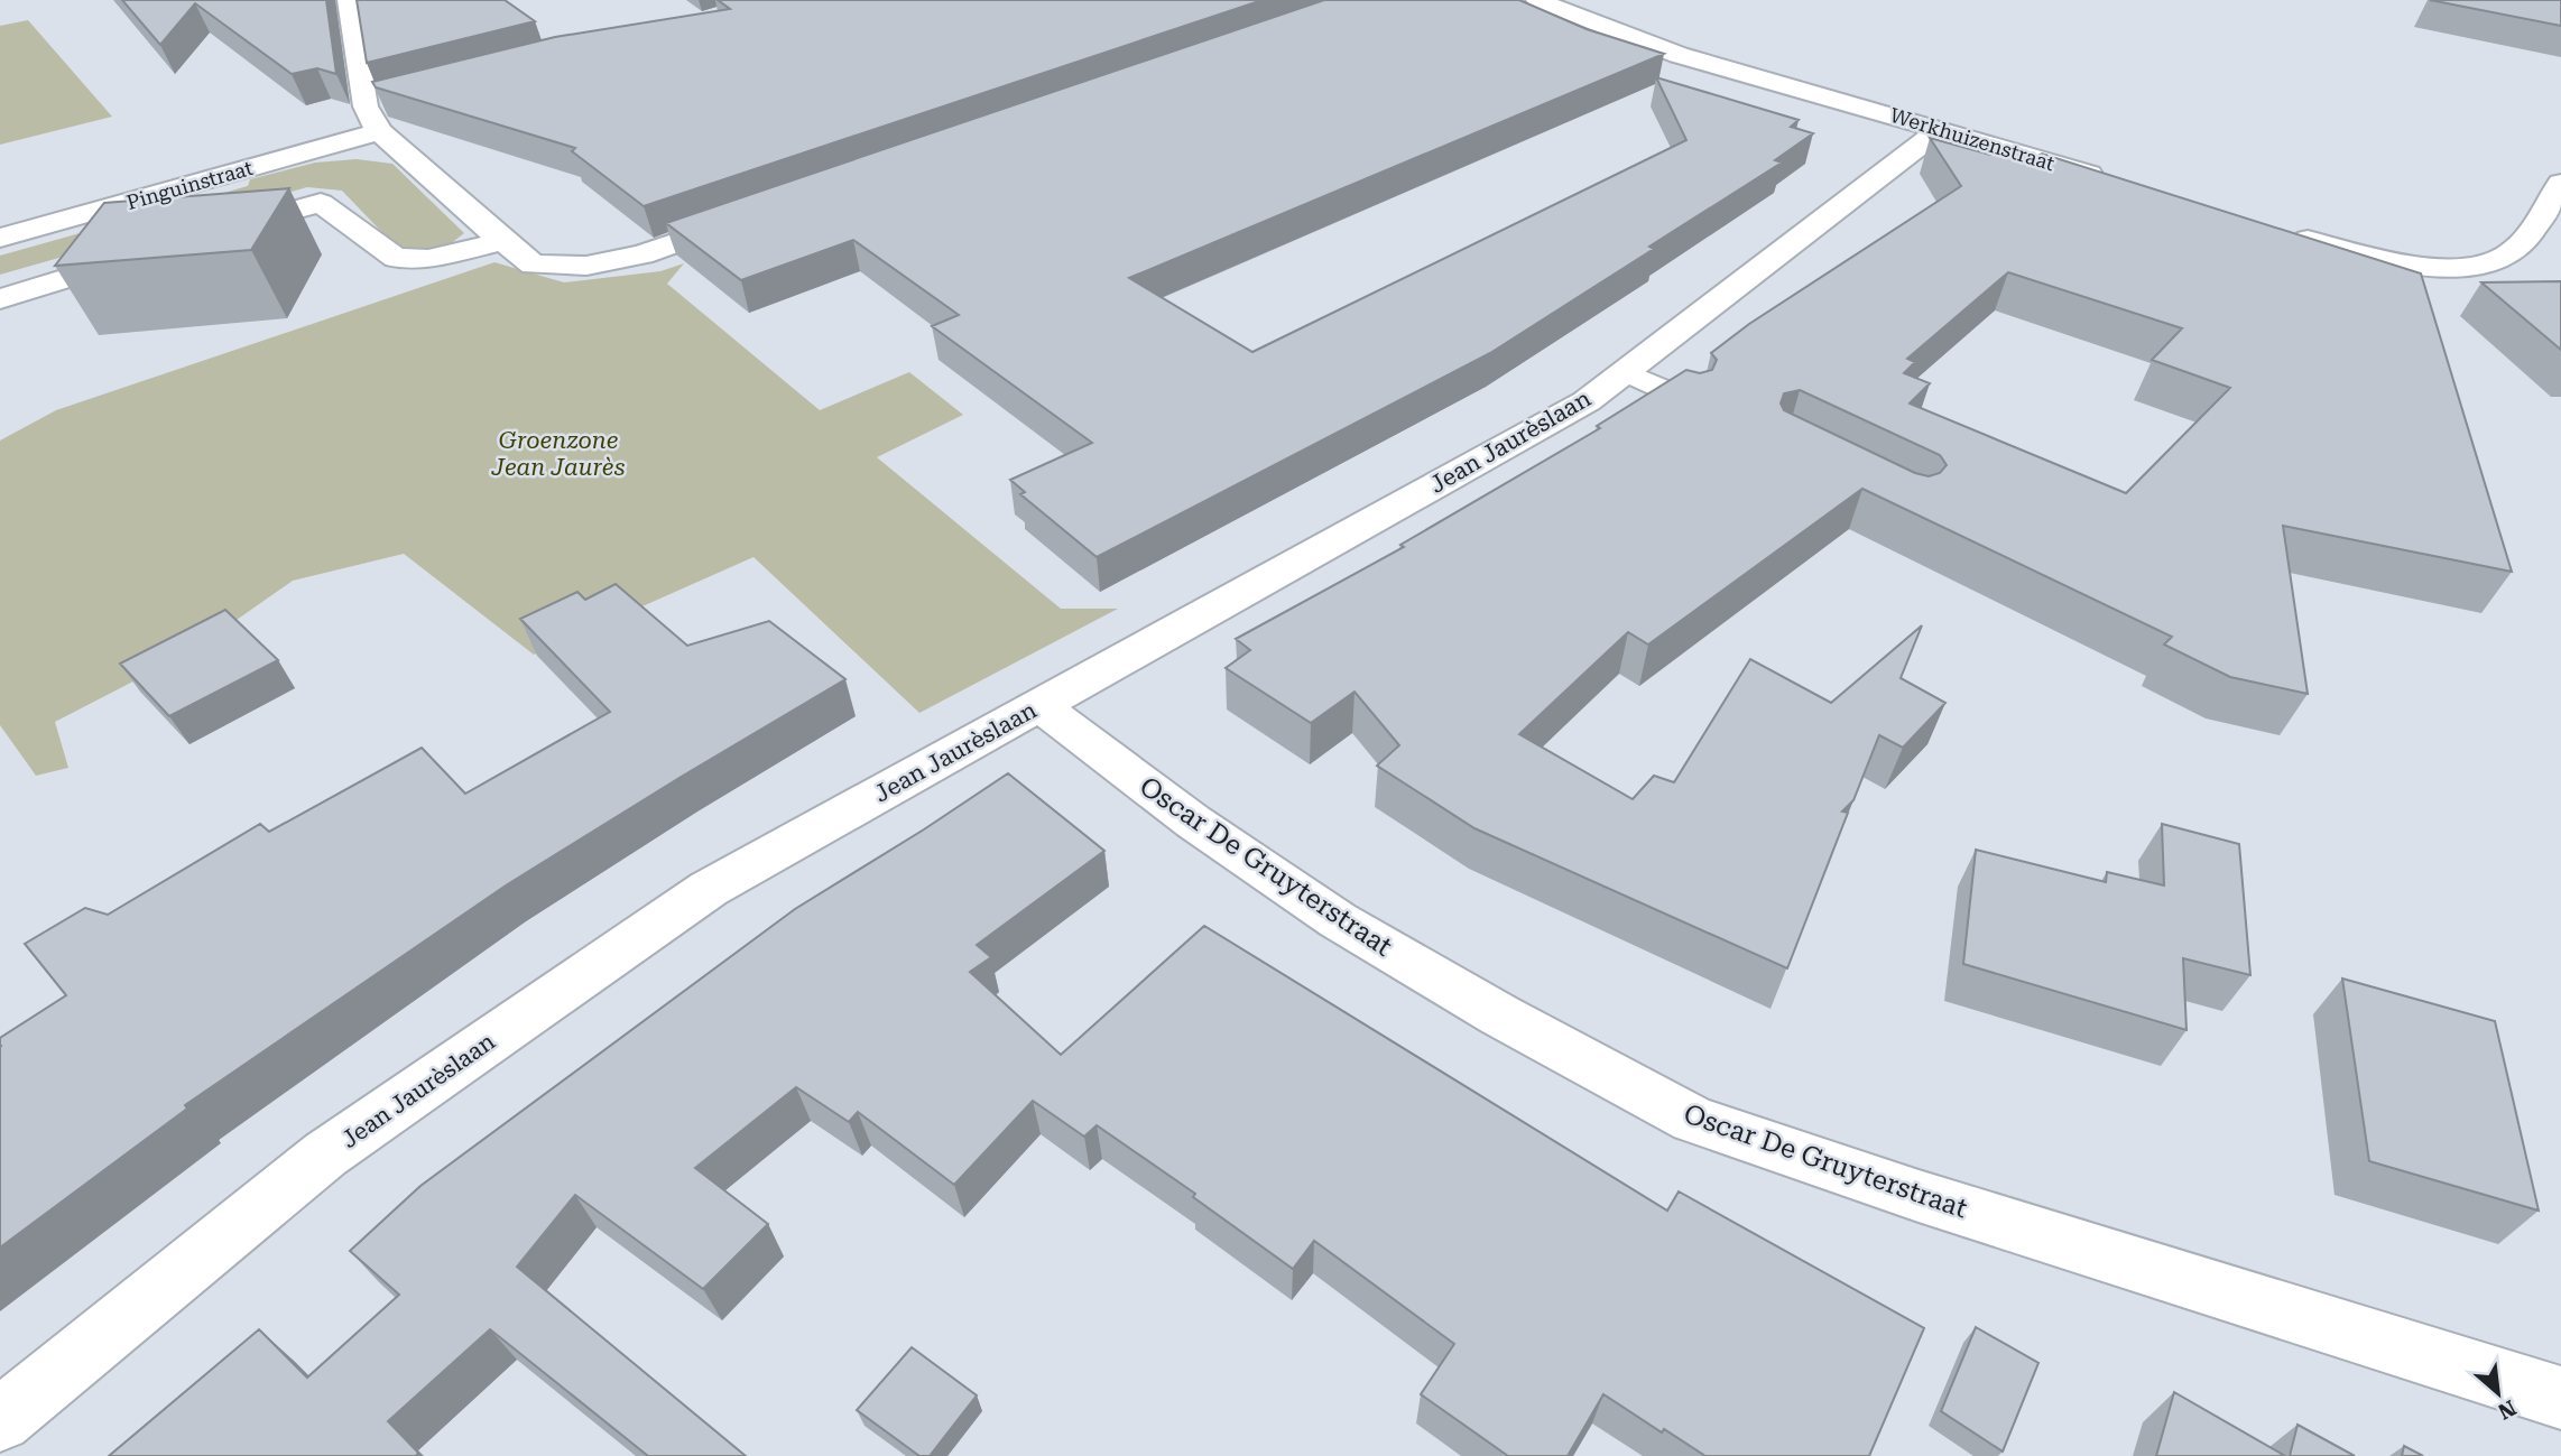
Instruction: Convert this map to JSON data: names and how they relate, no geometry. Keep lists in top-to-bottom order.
{
  "streets": {
    "street": [
      "Werkhuizenstraat",
      "Pinguinstraat",
      "Jean Jaurèslaan",
      "Oscar De Gruyterstraat"
    ]
  },
  "crossings": [
    ["Werkhuizenstraat", "Jean Jaurèslaan"],
    ["Jean Jaurèslaan", "Oscar De Gruyterstraat"]
  ],
  "parks": ["Groenzone Jean Jaurès"],
  "north": "bottom right"
}
